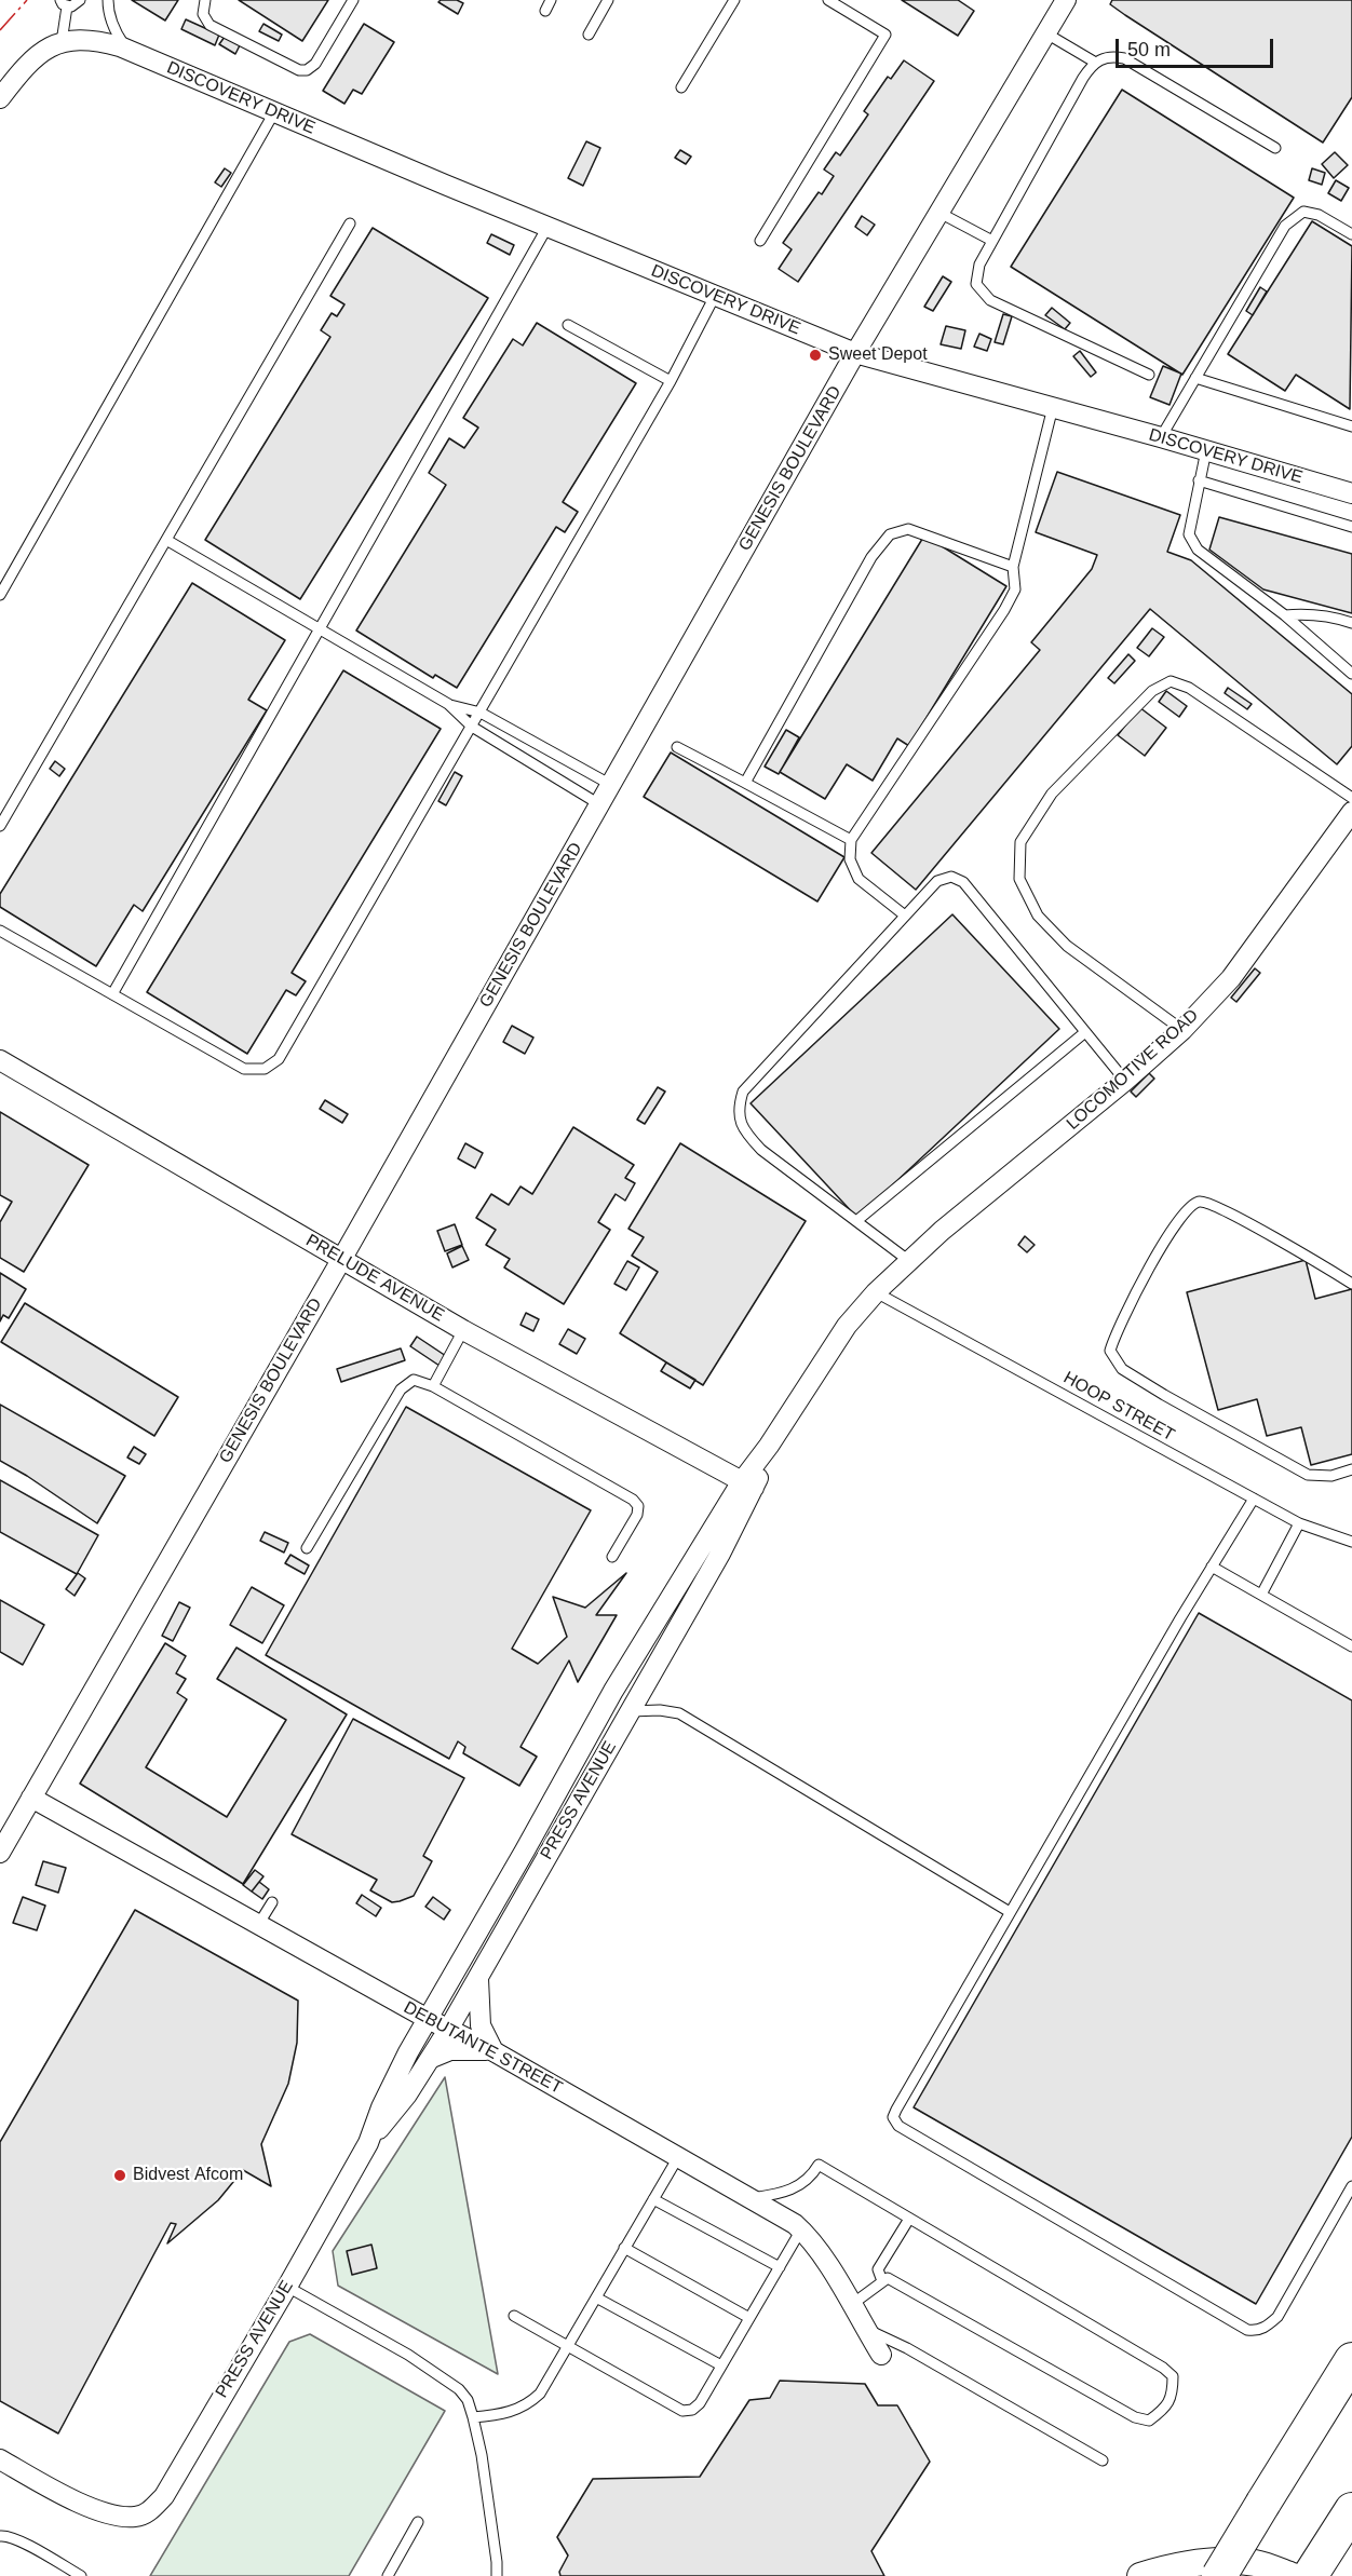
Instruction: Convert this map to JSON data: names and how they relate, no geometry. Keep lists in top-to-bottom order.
{
  "streets": {
    "street": [
      "DISCOVERY DRIVE",
      "GENESIS BOULEVARD",
      "LOCOMOTIVE ROAD",
      "PRELUDE AVENUE",
      "PRESS AVENUE",
      "DEBUTANTE STREET"
    ],
    "lane": ["HOOP STREET"]
  },
  "crossings": [
    ["DISCOVERY DRIVE", "GENESIS BOULEVARD"],
    ["GENESIS BOULEVARD", "PRELUDE AVENUE"],
    ["GENESIS BOULEVARD", "DEBUTANTE STREET"],
    ["LOCOMOTIVE ROAD", "HOOP STREET"],
    ["LOCOMOTIVE ROAD", "PRESS AVENUE"],
    ["PRELUDE AVENUE", "PRESS AVENUE"],
    ["HOOP STREET", "PRESS AVENUE"],
    ["PRESS AVENUE", "DEBUTANTE STREET"]
  ],
  "places": ["Sweet Depot", "Bidvest Afcom"],
  "scale_bar": "50 m"
}
